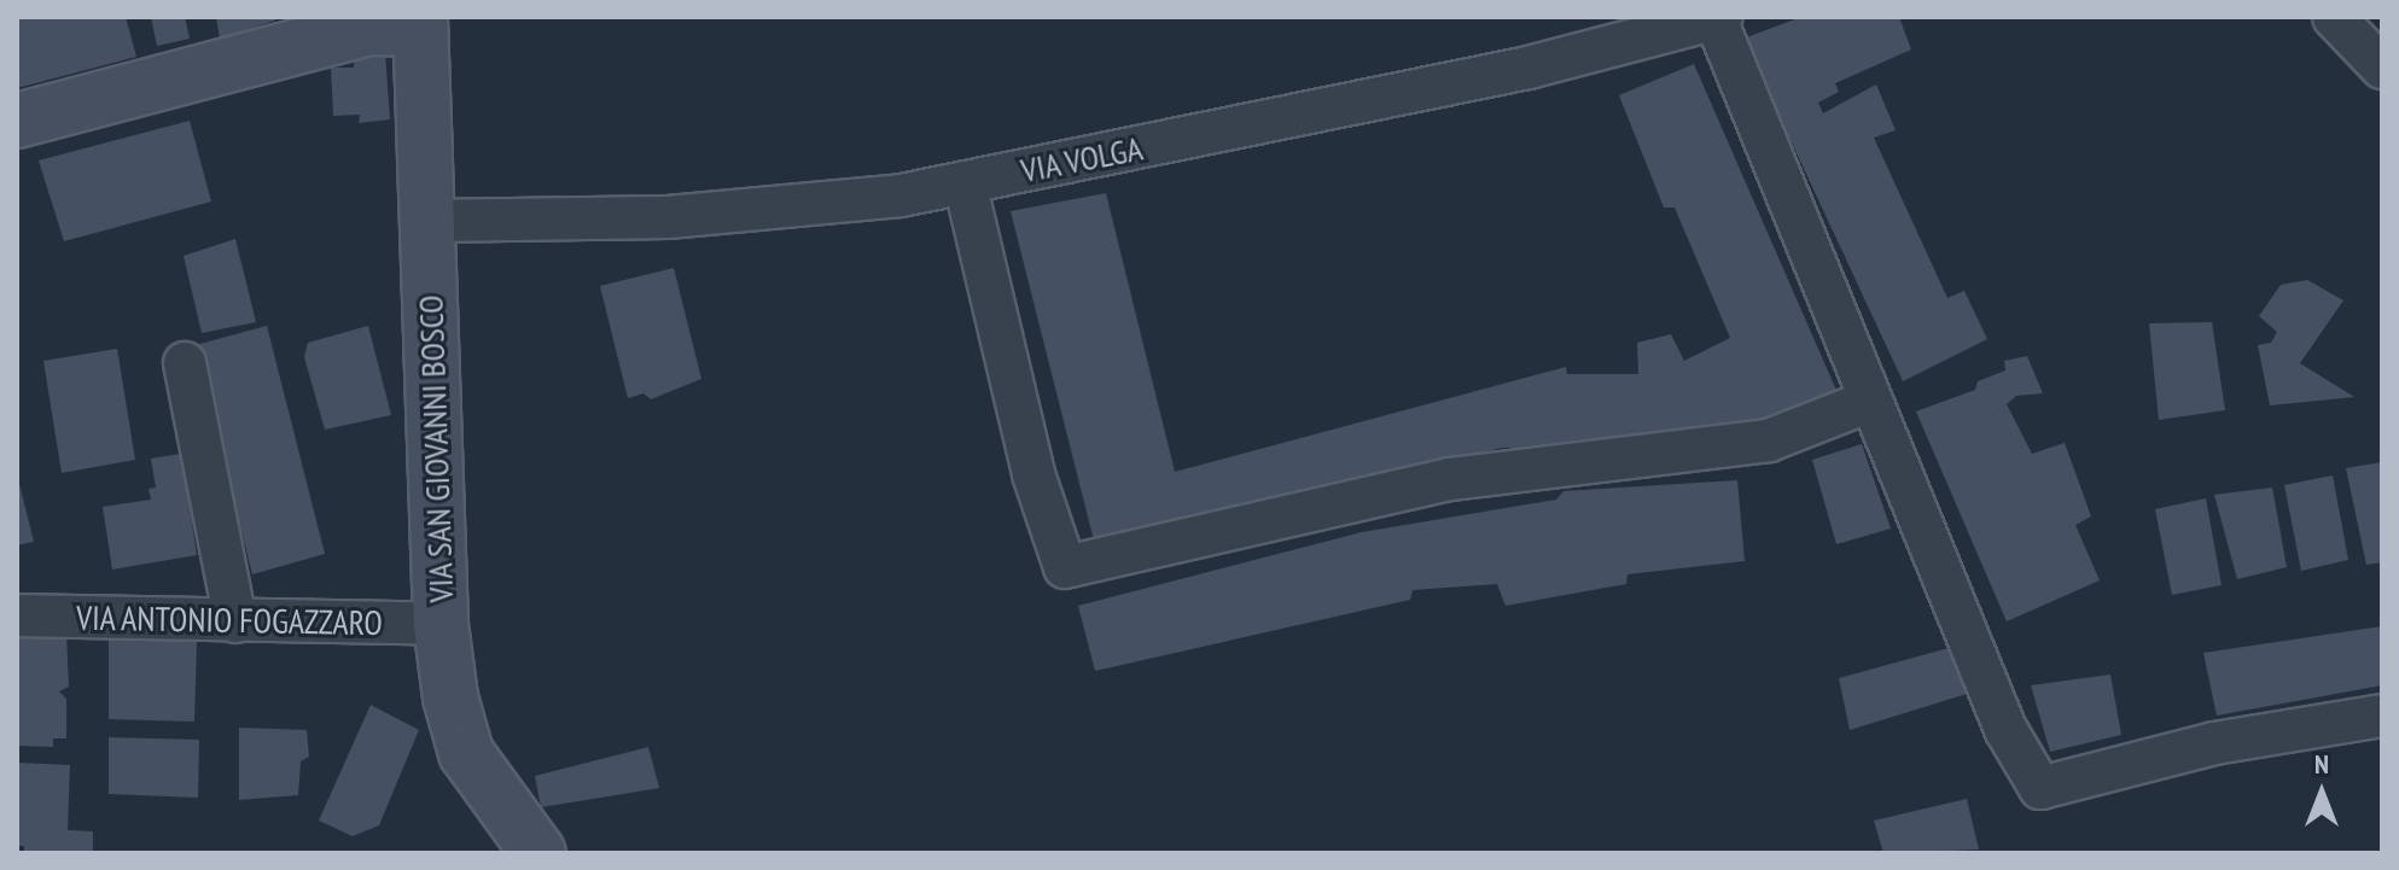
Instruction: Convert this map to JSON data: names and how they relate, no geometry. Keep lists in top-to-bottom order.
{
  "streets": {
    "main road": ["VIA SAN GIOVANNI BOSCO"],
    "street": ["VIA VOLGA", "VIA ANTONIO FOGAZZARO"]
  },
  "crossings": [
    ["VIA VOLGA", "VIA SAN GIOVANNI BOSCO"],
    ["VIA SAN GIOVANNI BOSCO", "VIA ANTONIO FOGAZZARO"]
  ],
  "north": "top"
}
